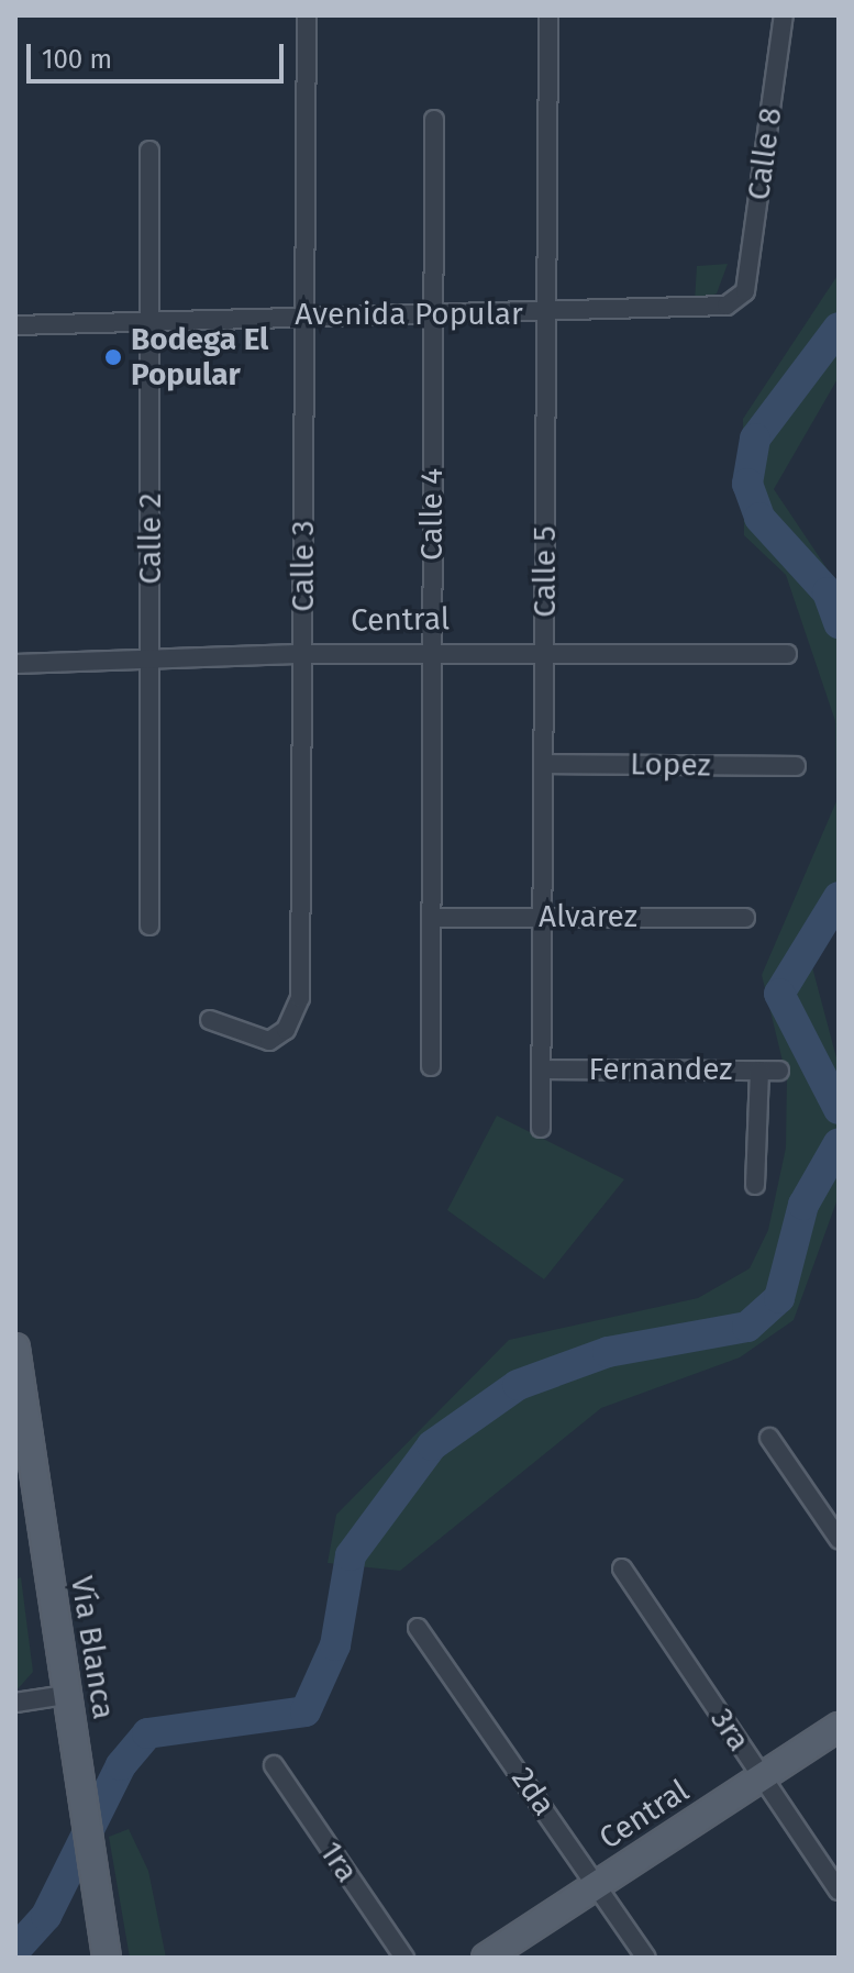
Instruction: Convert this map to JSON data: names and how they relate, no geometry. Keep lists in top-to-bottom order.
{
  "streets": {
    "main road": ["Central", "Vía Blanca"],
    "street": [
      "Calle 8",
      "Avenida Popular",
      "Calle 4",
      "Calle 2",
      "Calle 3",
      "Calle 5",
      "Lopez",
      "Alvarez",
      "Fernandez",
      "3ra",
      "2da",
      "1ra"
    ]
  },
  "crossings": [
    ["Calle 8", "Avenida Popular"],
    ["Avenida Popular", "Calle 4"],
    ["Avenida Popular", "Calle 2"],
    ["Avenida Popular", "Calle 3"],
    ["Avenida Popular", "Calle 5"],
    ["Calle 4", "Central"],
    ["Calle 4", "Alvarez"],
    ["Calle 2", "Central"],
    ["Calle 3", "Central"],
    ["Calle 5", "Central"],
    ["Calle 5", "Lopez"],
    ["Calle 5", "Alvarez"],
    ["Calle 5", "Fernandez"],
    ["Central", "3ra"],
    ["Central", "2da"]
  ],
  "places": ["Bodega El Popular"],
  "scale_bar": "100 m"
}
